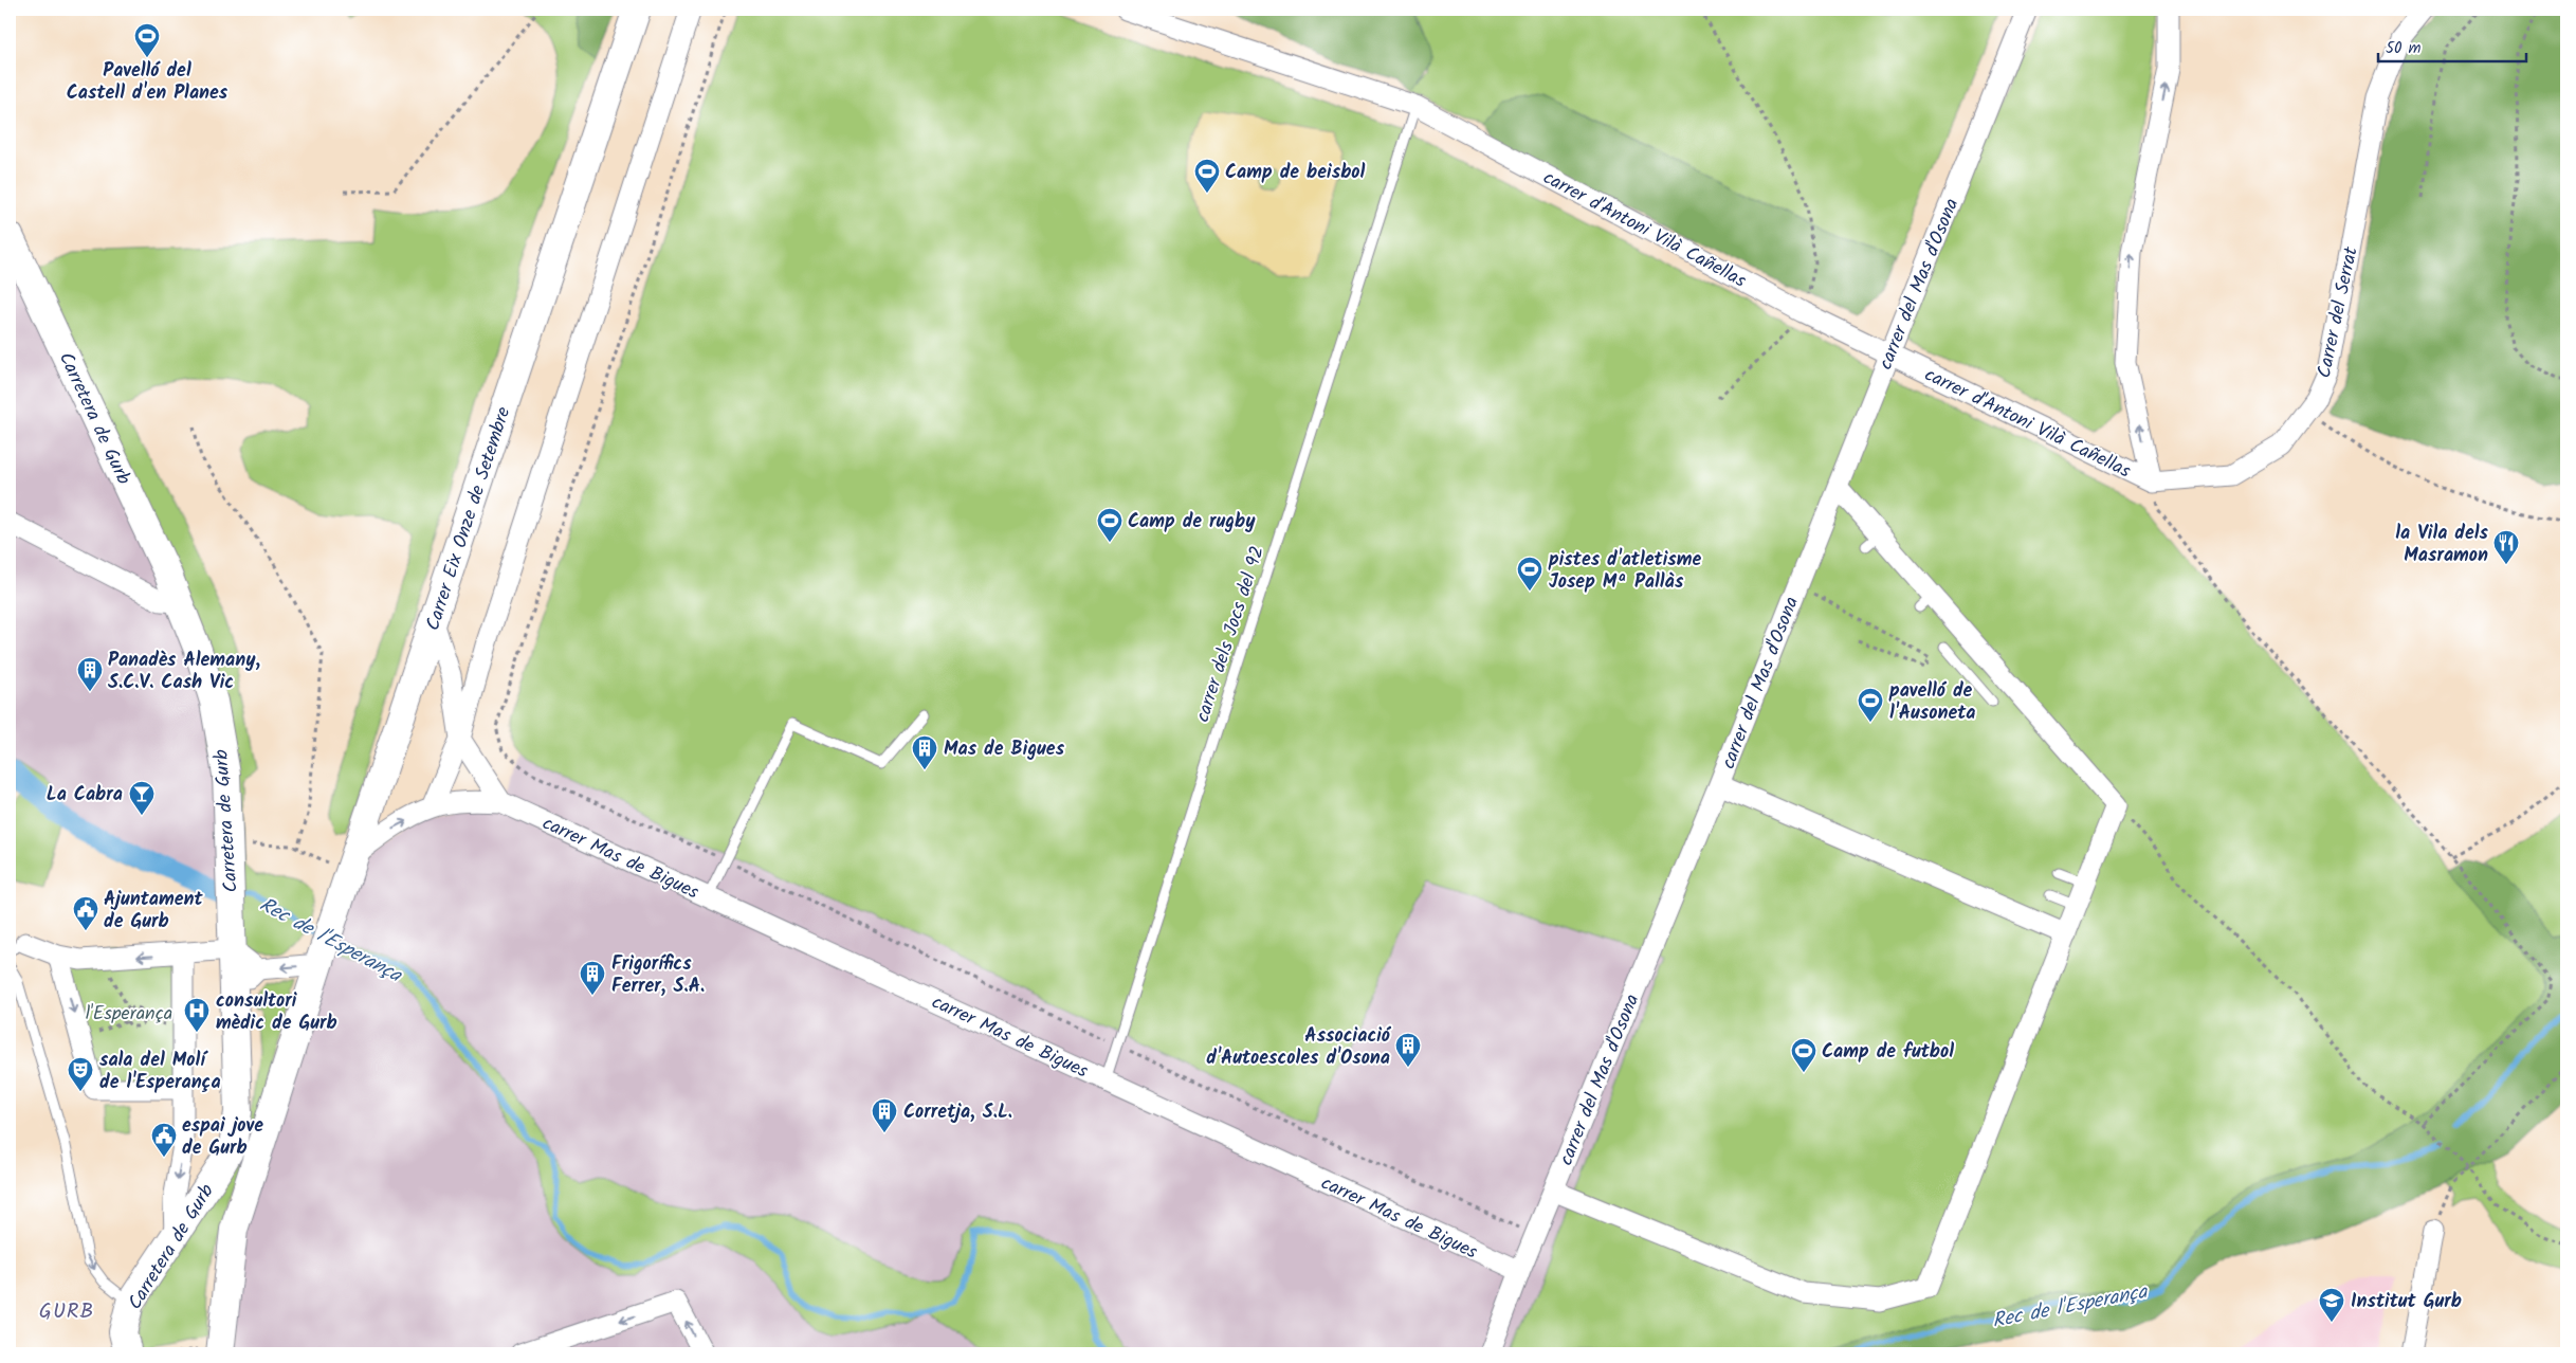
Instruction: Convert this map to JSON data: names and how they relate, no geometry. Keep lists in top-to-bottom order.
{
  "streets": {
    "street": [
      "carrer d'Antoni Vilà Cañellas",
      "carrer del Mas d'Osona",
      "Carrer del Serrat",
      "Carretera de Gurb",
      "Carrer Eix Onze de Setembre",
      "carrer Mas de Bigues"
    ],
    "lane": ["carrer dels Jocs del 92"]
  },
  "crossings": [
    ["carrer d'Antoni Vilà Cañellas", "carrer del Mas d'Osona"],
    ["carrer d'Antoni Vilà Cañellas", "Carrer del Serrat"],
    ["carrer d'Antoni Vilà Cañellas", "carrer dels Jocs del 92"],
    ["carrer del Mas d'Osona", "carrer Mas de Bigues"],
    ["Carrer Eix Onze de Setembre", "carrer Mas de Bigues"],
    ["carrer dels Jocs del 92", "carrer Mas de Bigues"]
  ],
  "districts": ["GURB"],
  "water": ["Rec de l'Esperança"],
  "parks": ["l'Esperança"],
  "places": {
    "sports": [
      "Pavelló del Castell d'en Planes",
      "Camp de beisbol",
      "Camp de rugby",
      "pistes d'atletisme Josep Mª Pallàs",
      "pavelló de l'Ausoneta",
      "Camp de futbol"
    ],
    "restaurant": ["la Vila dels Masramon"],
    "building": [
      "Panadès Alemany, S.C.V. Cash Vic",
      "Mas de Bigues",
      "Frigorífics Ferrer, S.A.",
      "Associació d'Autoescoles d'Osona",
      "Corretja, S.L."
    ],
    "bar": ["La Cabra"],
    "public building": ["Ajuntament de Gurb", "espai jove de Gurb"],
    "hospital": ["consultori mèdic de Gurb"],
    "theatre": ["sala del Molí de l'Esperança"],
    "school or university": ["Institut Gurb"]
  },
  "scale_bar": "50 m"
}
